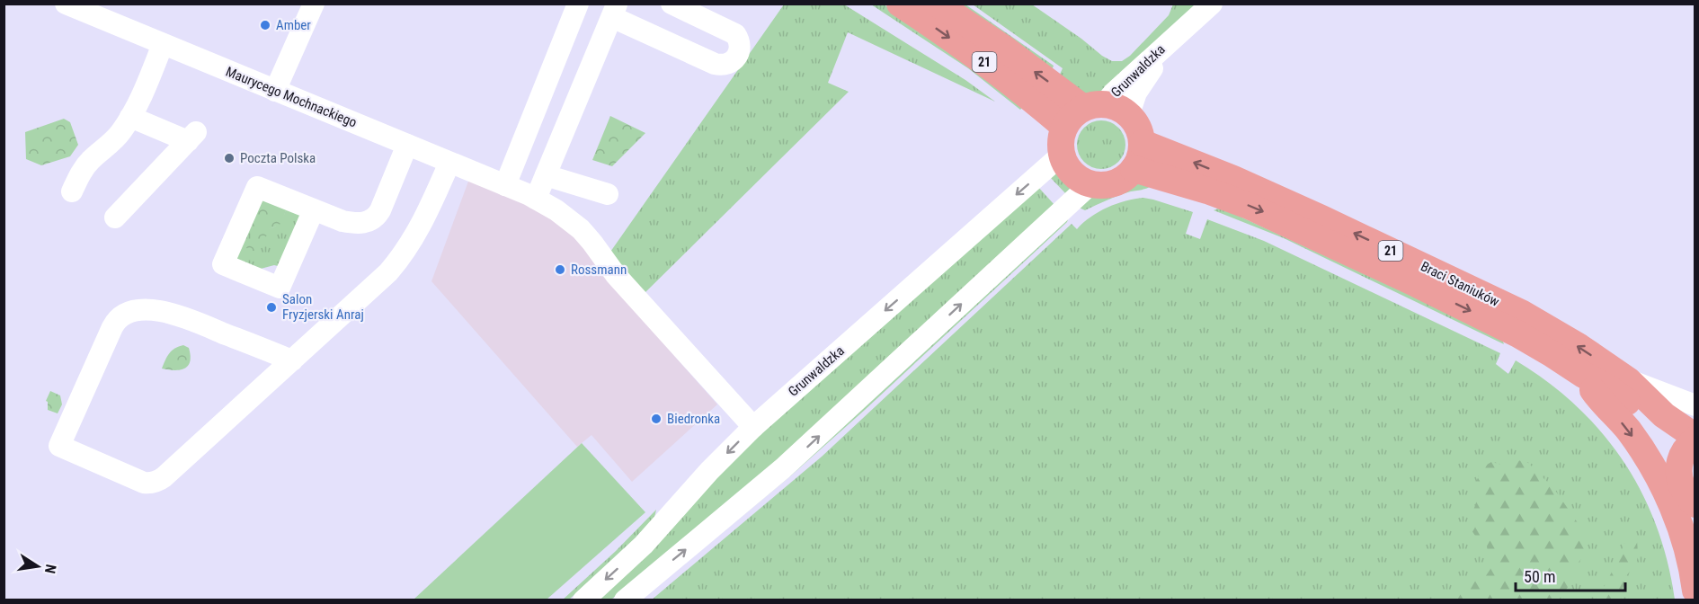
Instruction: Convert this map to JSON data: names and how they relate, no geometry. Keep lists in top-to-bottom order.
{
  "streets": {
    "main road": ["21", "Braci Staniuków"],
    "street": ["Grunwaldzka", "Maurycego Mochnackiego"]
  },
  "crossings": [
    ["21", "Grunwaldzka"],
    ["21", "Braci Staniuków"],
    ["Grunwaldzka", "Maurycego Mochnackiego"],
    ["Grunwaldzka", "Braci Staniuków"]
  ],
  "places": [
    "Amber",
    "Poczta Polska",
    "Rossmann",
    "Salon Fryzjerski Anraj",
    "Biedronka"
  ],
  "scale_bar": "50 m",
  "north": "right"
}
